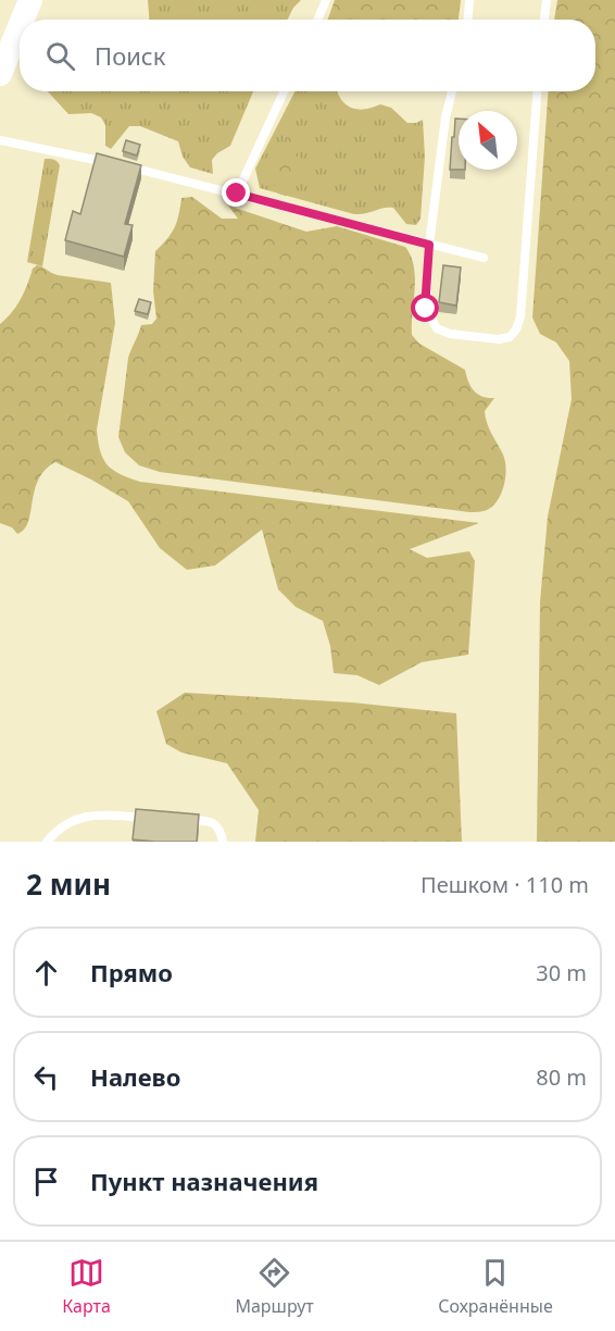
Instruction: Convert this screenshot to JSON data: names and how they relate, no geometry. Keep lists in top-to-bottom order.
{
  "north": "top left",
  "page": {
    "search": "Поиск",
    "heading": ["2 мин", "Пешком · 110 m"],
    "list": [
      ["Прямо", "30 m"],
      ["Налево", "80 m"],
      "Пункт назначения"
    ],
    "nav": ["Карта", "Маршрут", "Сохранённые"]
  }
}
